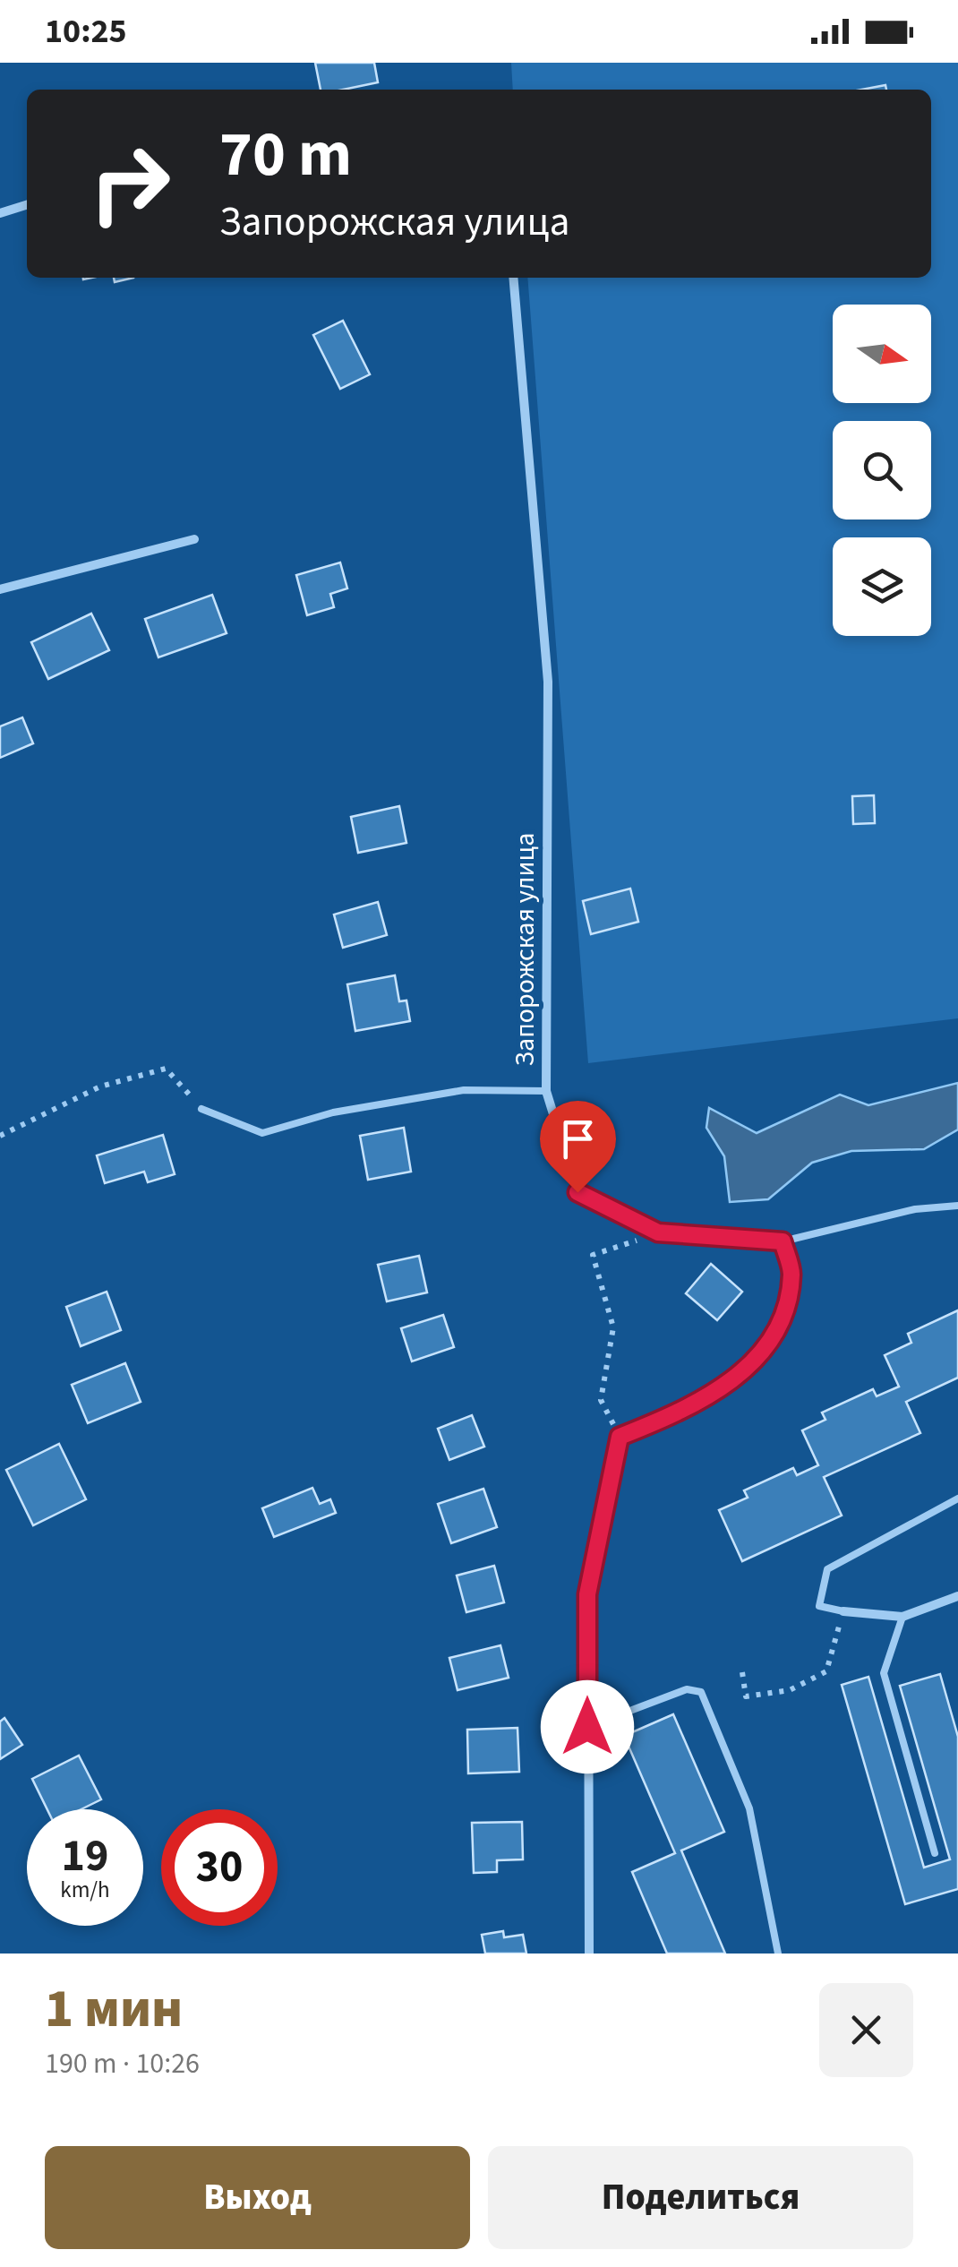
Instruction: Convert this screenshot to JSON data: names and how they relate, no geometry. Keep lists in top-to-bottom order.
{
  "streets": {
    "street": ["Запорожская улица"]
  },
  "north": "right",
  "page": {
    "status": "10:25",
    "turn": ["70 m", "Запорожская улица"],
    "speed": "19 km/h",
    "limit": "30",
    "heading": ["1 мин", "190 m · 10:26"],
    "buttons": ["Выход", "Поделиться"]
  }
}
